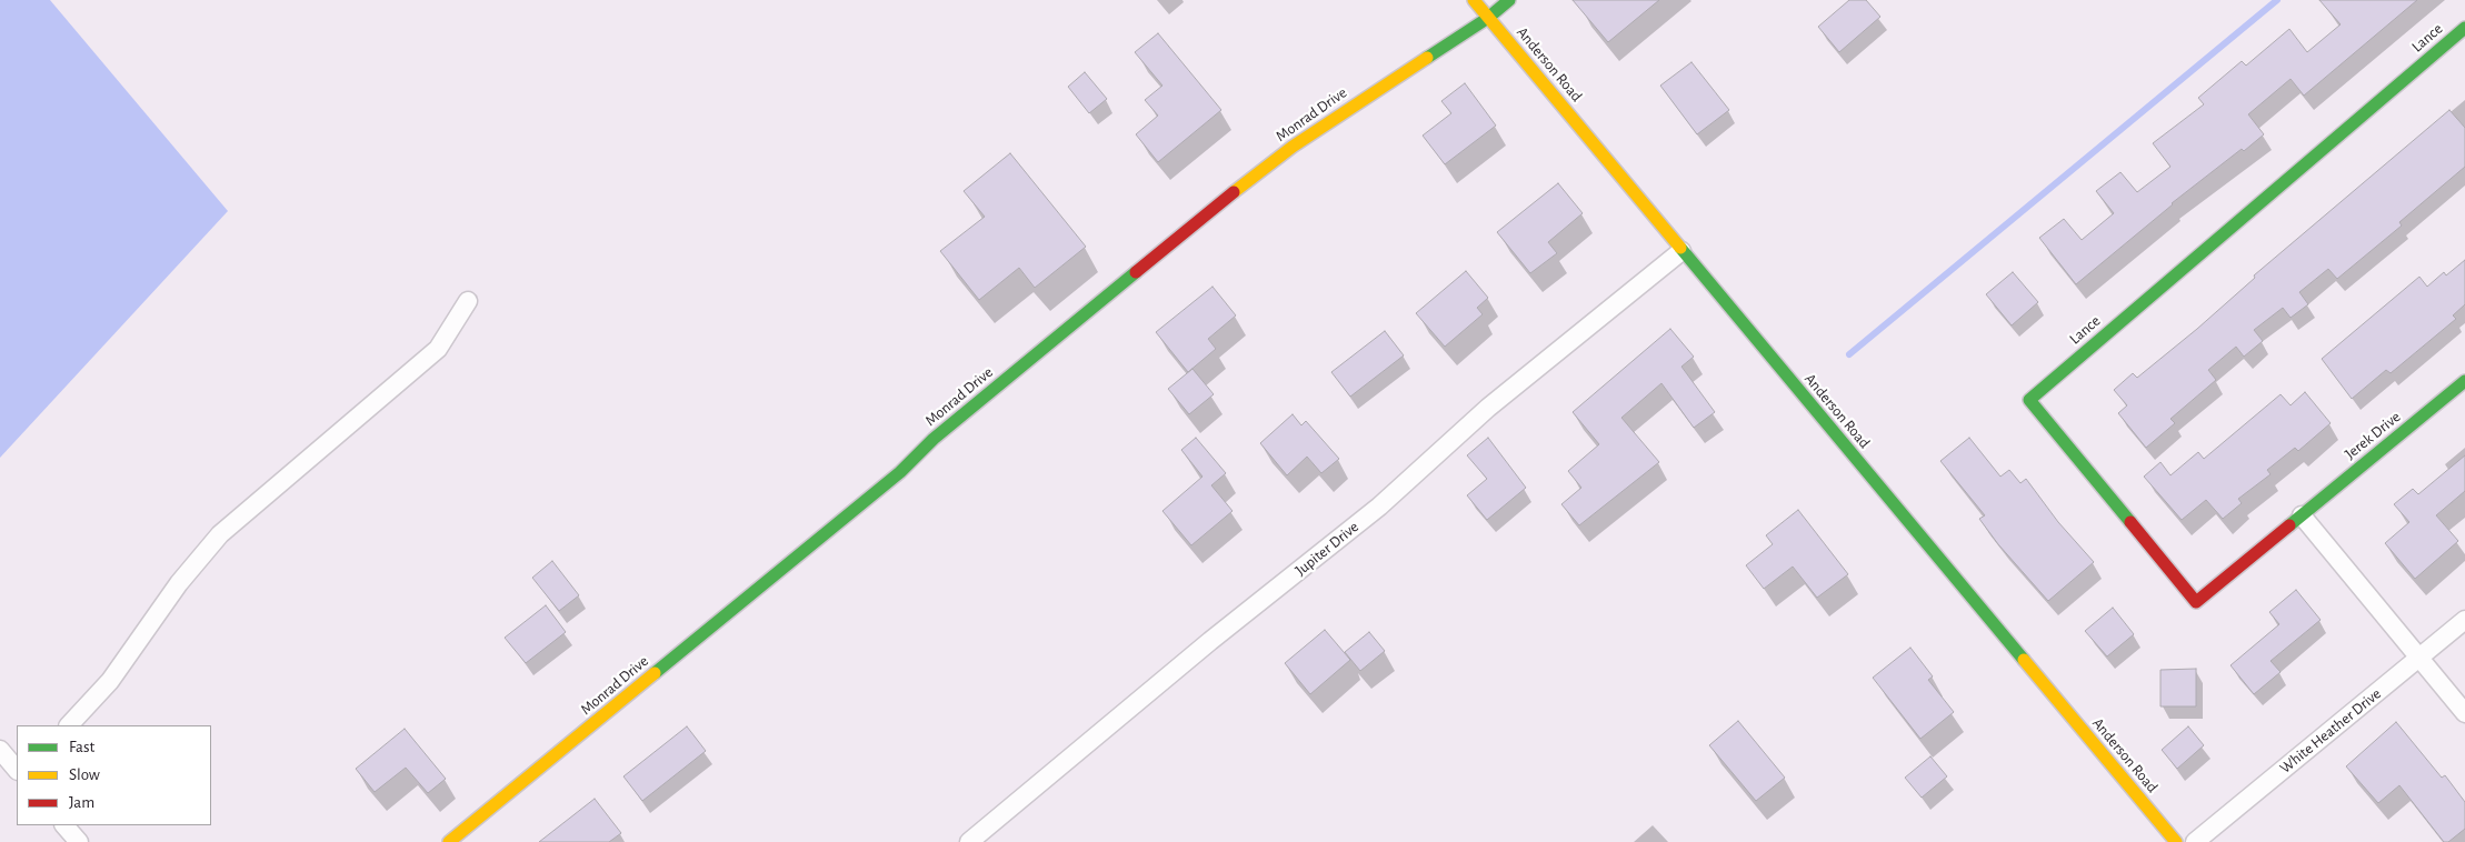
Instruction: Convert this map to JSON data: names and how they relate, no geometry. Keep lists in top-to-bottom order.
{
  "streets": {
    "street": [
      "Lance",
      "Anderson Road",
      "Monrad Drive",
      "Jerek Drive",
      "Jupiter Drive",
      "White Heather Drive"
    ]
  },
  "crossings": [
    ["Lance", "Jerek Drive"],
    ["Anderson Road", "Monrad Drive"],
    ["Anderson Road", "Jupiter Drive"]
  ],
  "legend": ["Fast", "Slow", "Jam"]
}
